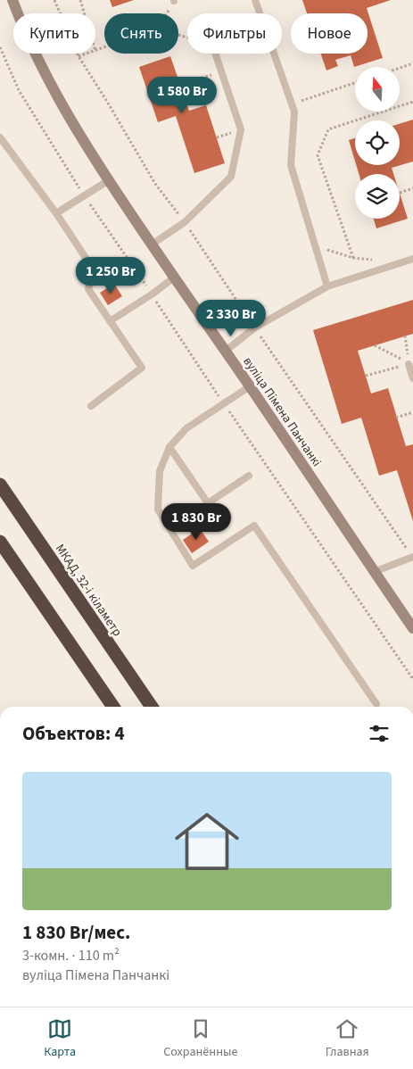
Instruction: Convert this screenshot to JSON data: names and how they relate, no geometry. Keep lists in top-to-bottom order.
{
  "streets": {
    "highway": ["МКАД, 32-і кіламетр"],
    "street": ["вуліца Пімена Панчанкі"]
  },
  "north": "top",
  "page": {
    "chip": [
      "Купить",
      "Снять",
      "Фильтры",
      "Новое"
    ],
    "price": [
      "1 580 Br",
      "1 250 Br",
      "2 330 Br",
      "1 830 Br"
    ],
    "heading": "Объектов: 4",
    "list": [
      {
        "name": "1 830 Br/мес.",
        "note": "3-комн. · 110 m² · вуліца Пімена Панчанкі"
      }
    ],
    "tabs": ["Карта", "Сохранённые", "Главная"]
  }
}
